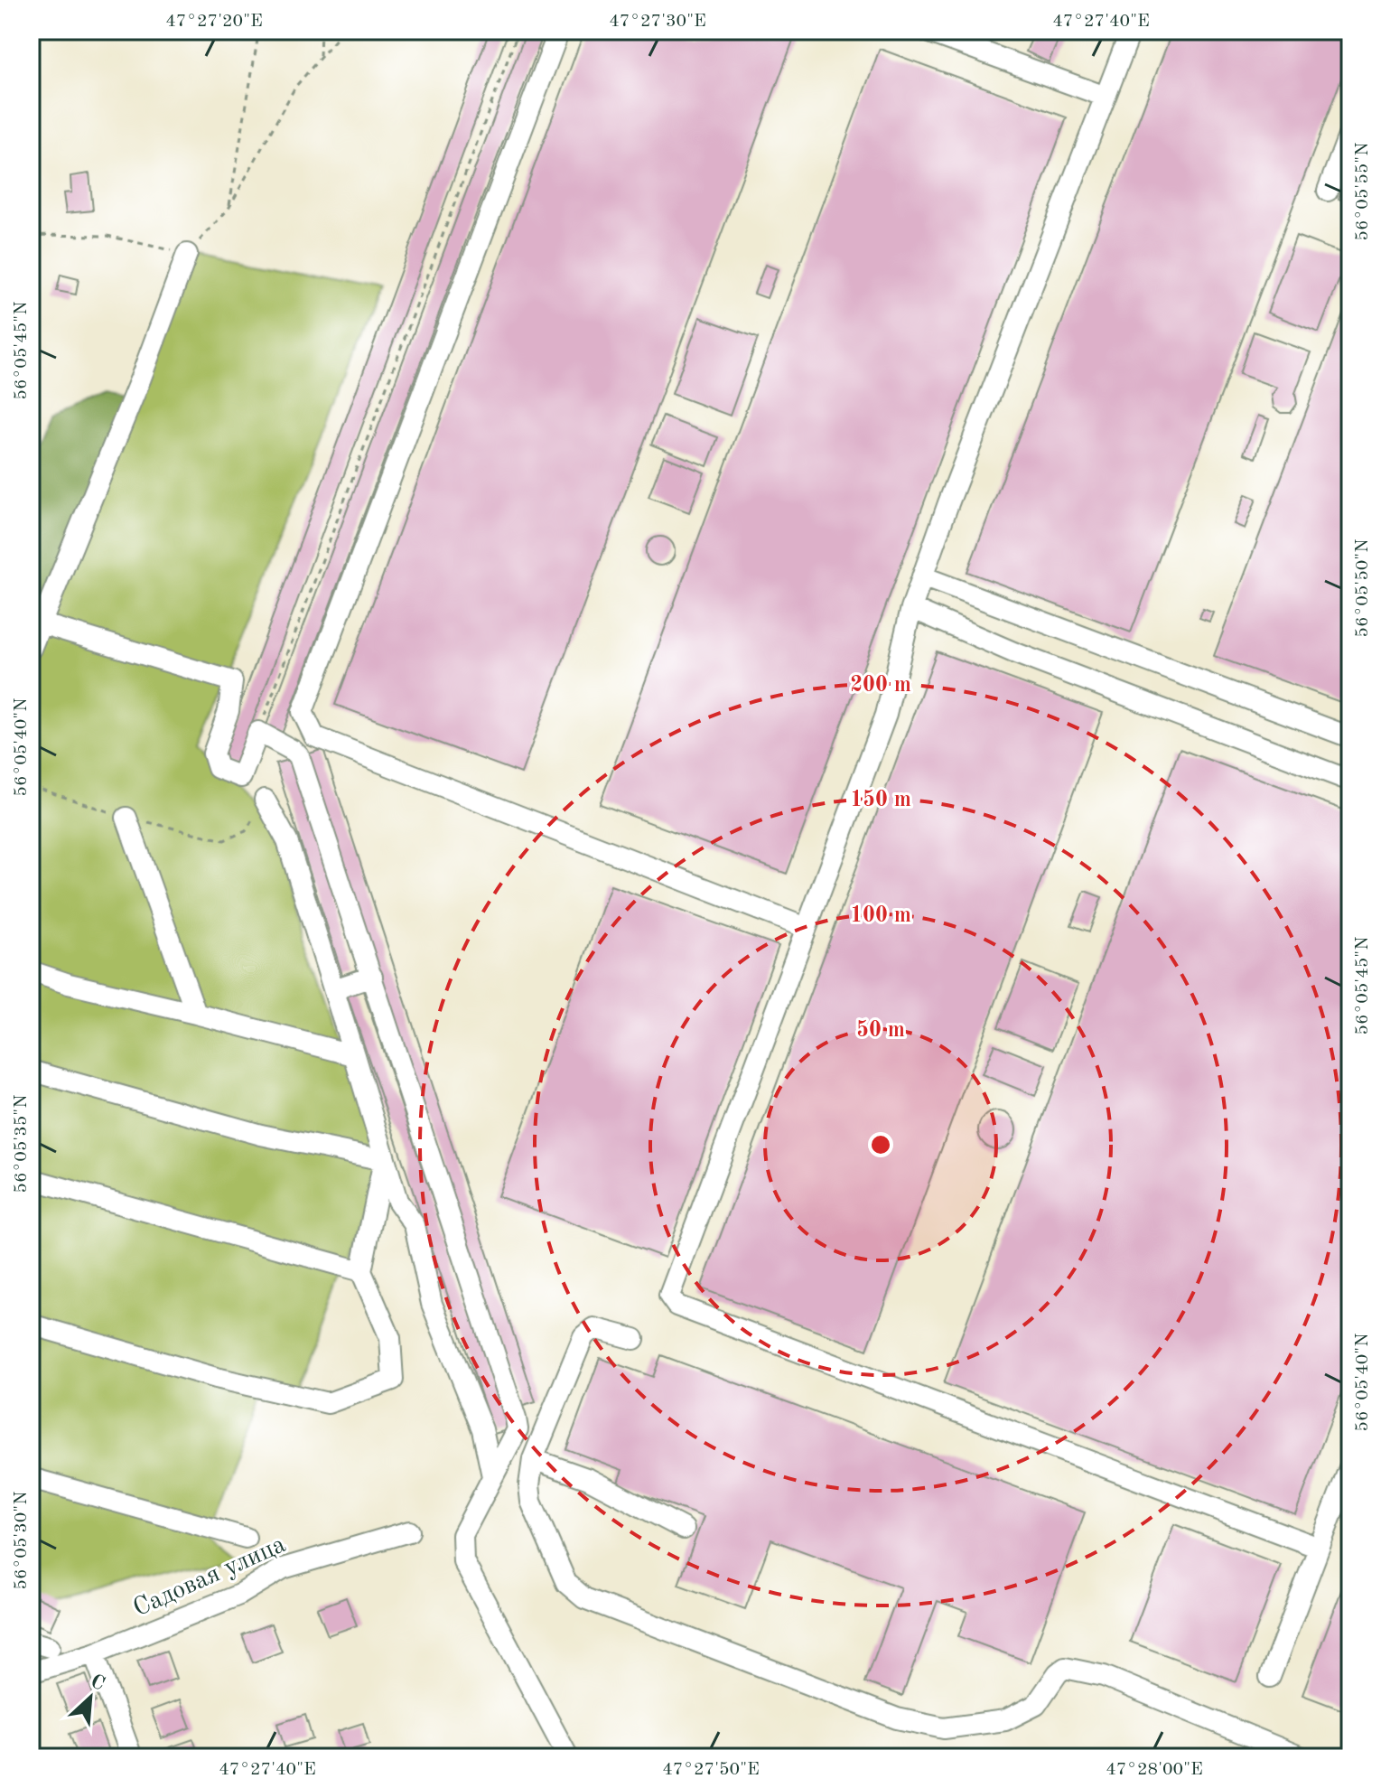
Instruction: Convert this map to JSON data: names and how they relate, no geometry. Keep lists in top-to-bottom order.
{
  "streets": {
    "street": ["Садовая улица"]
  },
  "north": "top right",
  "coordinates": [
    "47°27'20\"E",
    "47°27'30\"E",
    "47°27'40\"E",
    "56°05'55\"N",
    "56°05'45\"N",
    "56°05'50\"N",
    "56°05'40\"N",
    "56°05'35\"N",
    "56°05'30\"N",
    "47°27'50\"E",
    "47°28'00\"E"
  ],
  "rings": [
    "200 m",
    "150 m",
    "100 m",
    "50 m"
  ]
}
